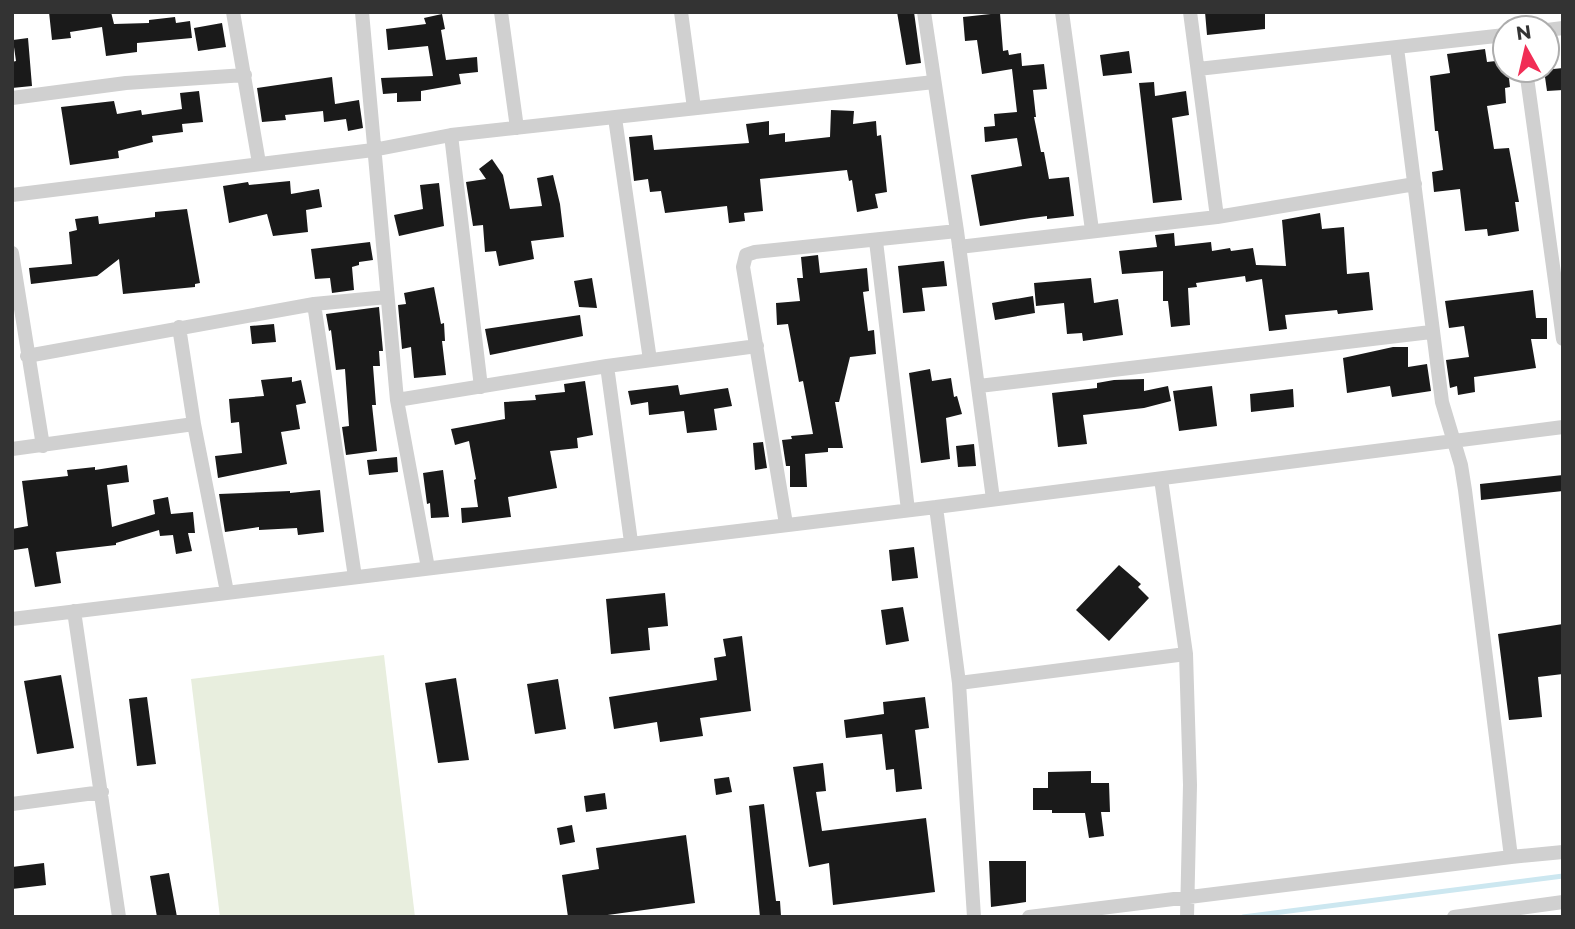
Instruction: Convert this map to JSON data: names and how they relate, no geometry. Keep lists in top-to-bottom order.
{
  "north": "top"
}
